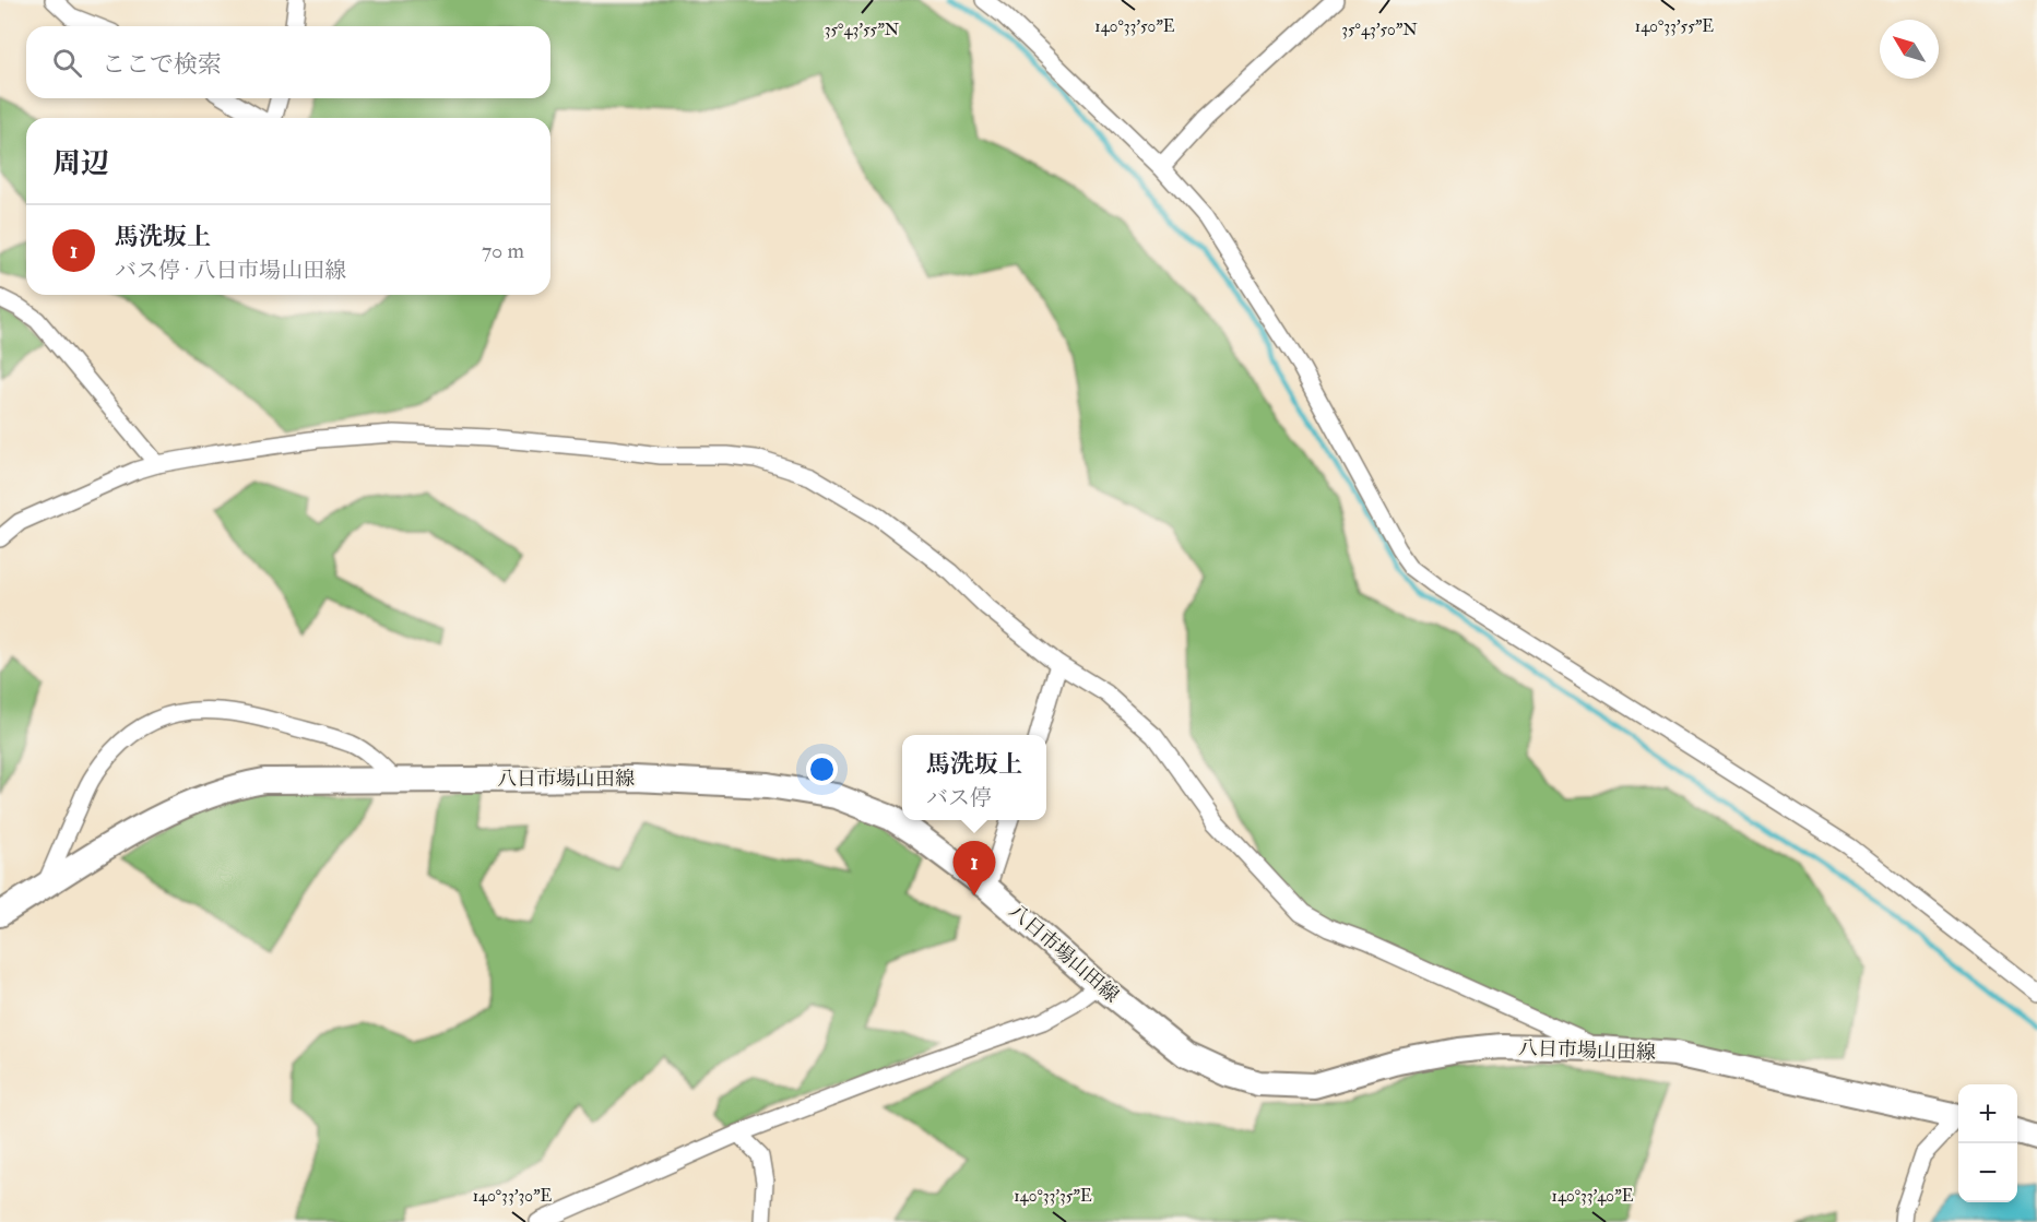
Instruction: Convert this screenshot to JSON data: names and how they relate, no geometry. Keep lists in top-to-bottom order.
{
  "streets": {
    "main road": ["八日市場山田線"]
  },
  "north": "top left",
  "page": {
    "search": "ここで検索",
    "heading": "周辺",
    "list": [
      {
        "mark": "1",
        "name": "馬洗坂上",
        "note": "バス停 · 八日市場山田線",
        "value": "70 m"
      }
    ],
    "popup": ["馬洗坂上", "バス停"],
    "pins": "1",
    "map_buttons": ["+", "−"]
  },
  "coordinates": [
    "140°33'50\"E",
    "140°33'55\"E",
    "35°43'55\"N",
    "35°43'50\"N",
    "140°33'30\"E",
    "140°33'35\"E",
    "140°33'40\"E"
  ]
}
